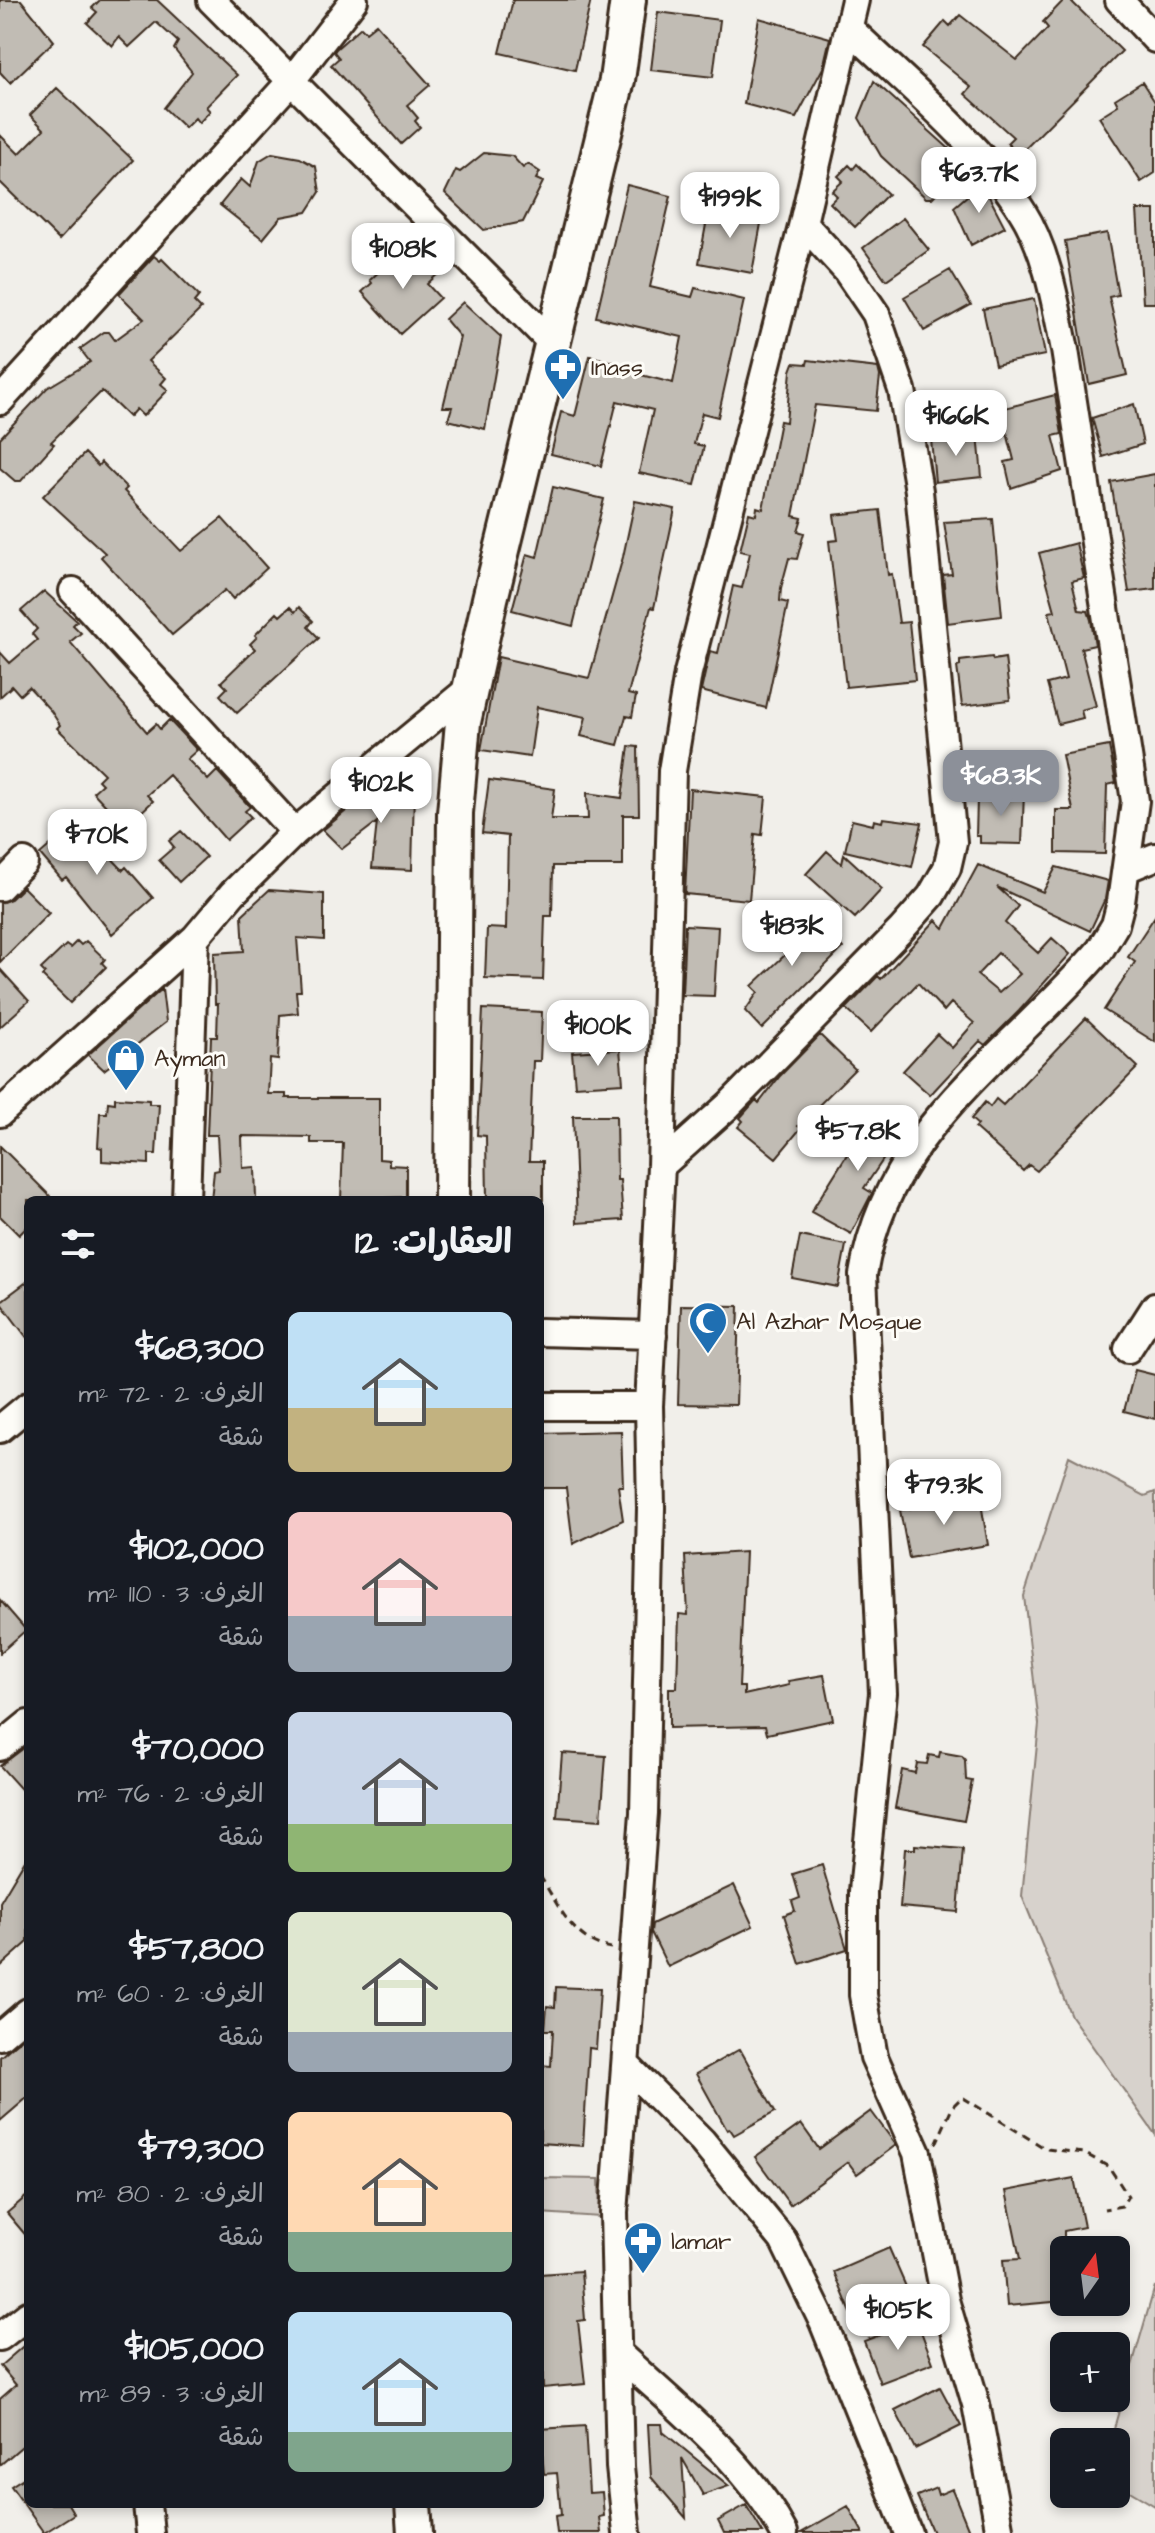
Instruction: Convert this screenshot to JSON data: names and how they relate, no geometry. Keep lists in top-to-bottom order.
{
  "places": {
    "pharmacy": ["Inass", "lamar"],
    "shop": ["Ayman"],
    "mosque": ["Al Azhar Mosque"]
  },
  "north": "top",
  "page": {
    "price": [
      "$63.7K",
      "$199K",
      "$108K",
      "$166K",
      "$68.3K",
      "$102K",
      "$70K",
      "$183K",
      "$100K",
      "$57.8K",
      "$79.3K",
      "$105K"
    ],
    "heading": "العقارات: 12",
    "list": [
      {
        "name": "$68,300",
        "note": "الغرف: 2 · 72 m² · شقة"
      },
      {
        "name": "$102,000",
        "note": "الغرف: 3 · 110 m² · شقة"
      },
      {
        "name": "$70,000",
        "note": "الغرف: 2 · 76 m² · شقة"
      },
      {
        "name": "$57,800",
        "note": "الغرف: 2 · 60 m² · شقة"
      },
      {
        "name": "$79,300",
        "note": "الغرف: 2 · 80 m² · شقة"
      },
      {
        "name": "$105,000",
        "note": "الغرف: 3 · 89 m² · شقة"
      }
    ],
    "map_buttons": ["+", "−"]
  }
}
